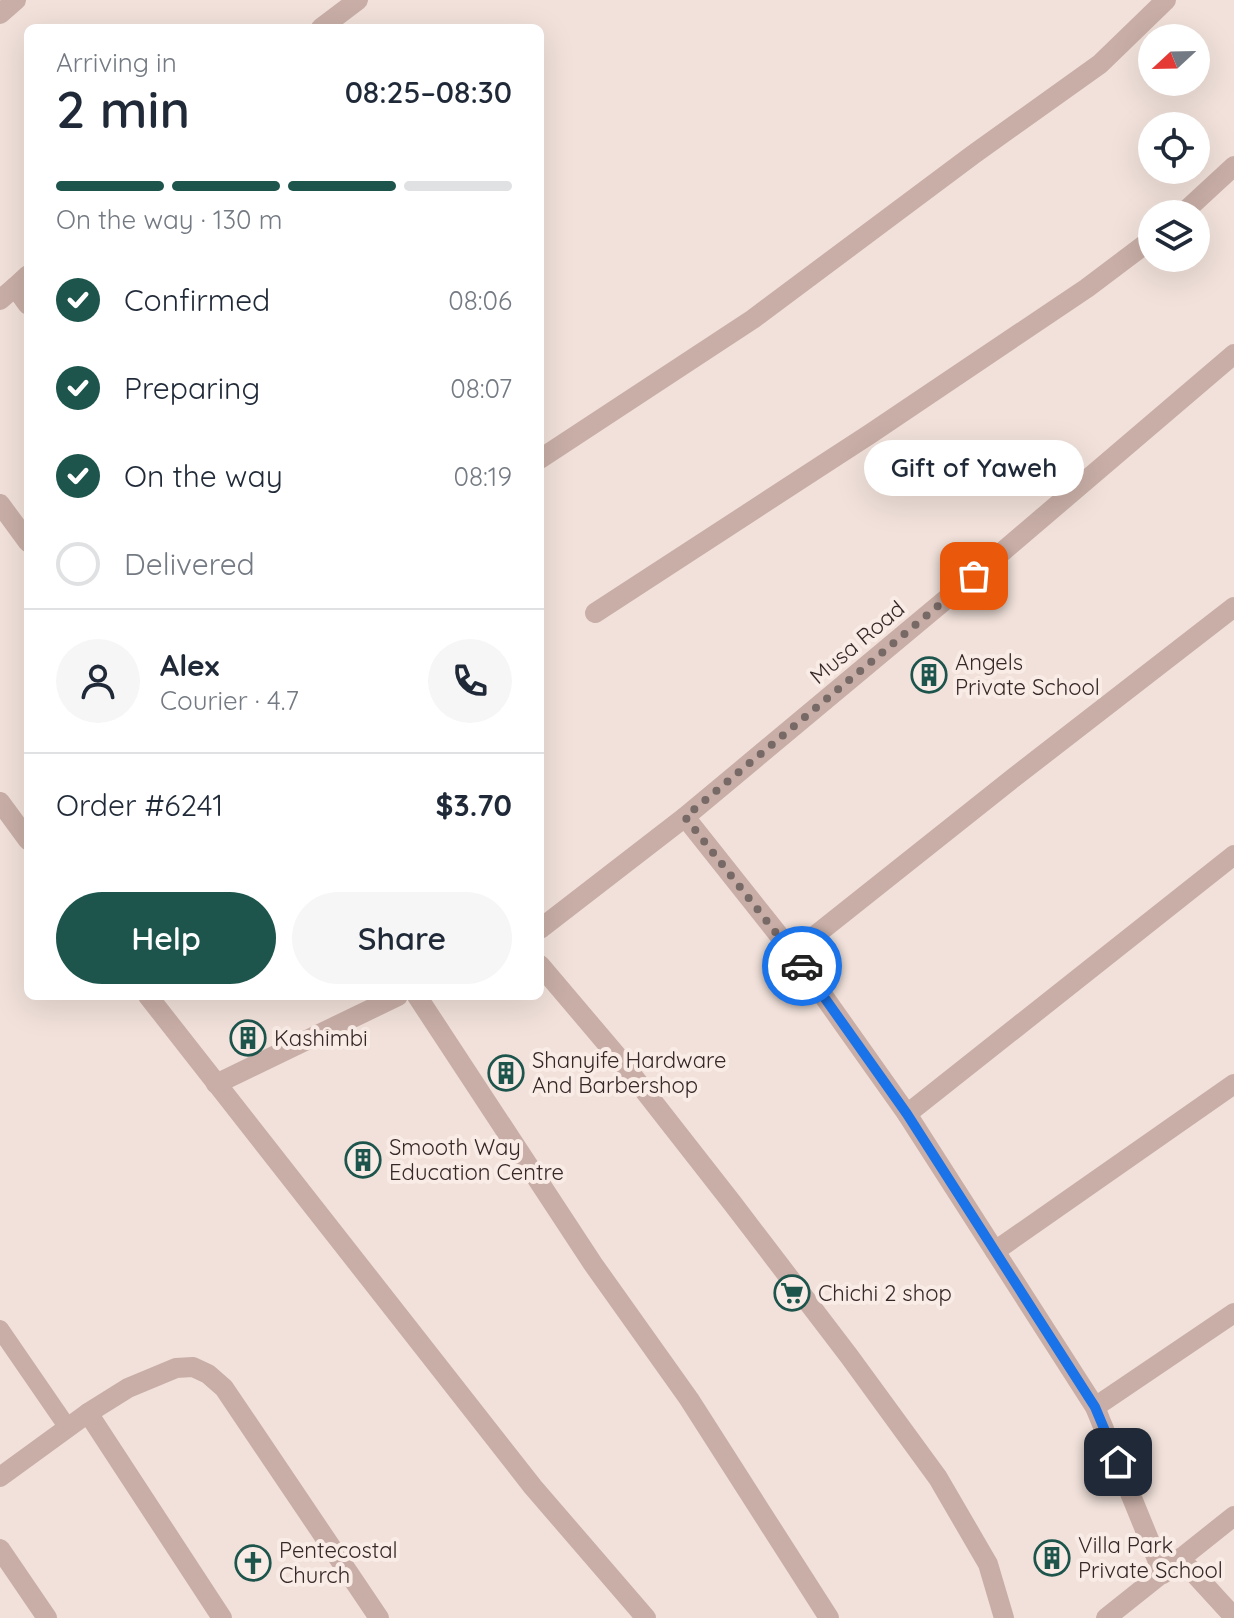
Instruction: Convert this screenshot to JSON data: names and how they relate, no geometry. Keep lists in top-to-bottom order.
{
  "streets": {
    "street": ["Musa Road"]
  },
  "places": {
    "other": ["Gift of Yaweh"],
    "building": [
      "Angels Private School",
      "Kashimbi",
      "Shanyife Hardware And Barbershop",
      "Smooth Way Education Centre",
      "Villa Park Private School"
    ],
    "supermarket": ["Chichi 2 shop"],
    "church": ["Pentecostal Church"]
  },
  "north": "left",
  "page": {
    "heading": ["2 min", "Arriving in", "08:25–08:30"],
    "panel": [
      "Alex",
      "Courier · 4.7",
      "Order #6241",
      "$3.70"
    ],
    "bar": "On the way · 130 m",
    "list": [
      ["Confirmed", "08:06"],
      ["Preparing", "08:07"],
      ["On the way", "08:19"],
      "Delivered"
    ],
    "bubble": "Gift of Yaweh",
    "buttons": ["Help", "Share"]
  }
}
